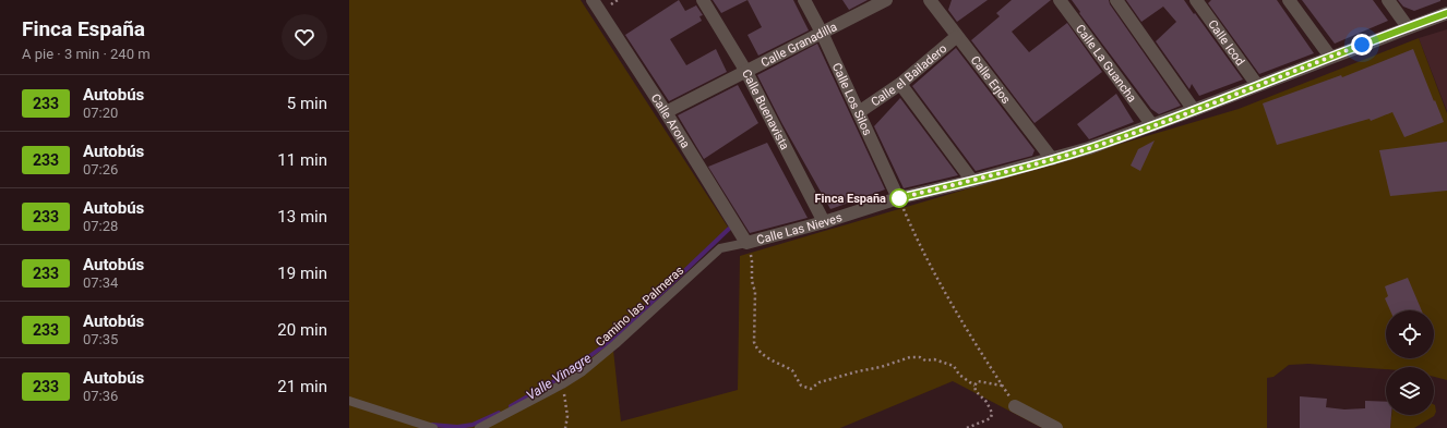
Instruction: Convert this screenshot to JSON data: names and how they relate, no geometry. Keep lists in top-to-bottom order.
{
  "streets": {
    "street": [
      "Calle Icod",
      "Calle Granadilla",
      "Calle La Guancha",
      "Calle el Bailadero",
      "Calle Erjos",
      "Calle Los Silos",
      "Calle Buenavista",
      "Calle Arona",
      "Calle Las Nieves"
    ],
    "lane": ["Camino las Palmeras"]
  },
  "crossings": [
    ["Calle Icod", "Calle Las Nieves"],
    ["Calle Granadilla", "Calle Los Silos"],
    ["Calle Granadilla", "Calle Buenavista"],
    ["Calle Granadilla", "Calle Arona"],
    ["Calle La Guancha", "Calle Las Nieves"],
    ["Calle el Bailadero", "Calle Erjos"],
    ["Calle el Bailadero", "Calle Los Silos"],
    ["Calle Erjos", "Calle Las Nieves"],
    ["Calle Los Silos", "Calle Las Nieves"],
    ["Calle Buenavista", "Calle Las Nieves"],
    ["Calle Arona", "Calle Las Nieves"],
    ["Calle Arona", "Camino las Palmeras"],
    ["Calle Las Nieves", "Camino las Palmeras"]
  ],
  "water": ["Valle Vinagre"],
  "places": ["Finca España"],
  "lines": ["bus line 233"],
  "page": {
    "heading": ["Finca España", "A pie · 3 min · 240 m"],
    "list": [
      {
        "mark": "233",
        "name": "Autobús",
        "note": "07:20",
        "value": "5 min"
      },
      {
        "mark": "233",
        "name": "Autobús",
        "note": "07:26",
        "value": "11 min"
      },
      {
        "mark": "233",
        "name": "Autobús",
        "note": "07:28",
        "value": "13 min"
      },
      {
        "mark": "233",
        "name": "Autobús",
        "note": "07:34",
        "value": "19 min"
      },
      {
        "mark": "233",
        "name": "Autobús",
        "note": "07:35",
        "value": "20 min"
      },
      {
        "mark": "233",
        "name": "Autobús",
        "note": "07:36",
        "value": "21 min"
      }
    ]
  }
}
